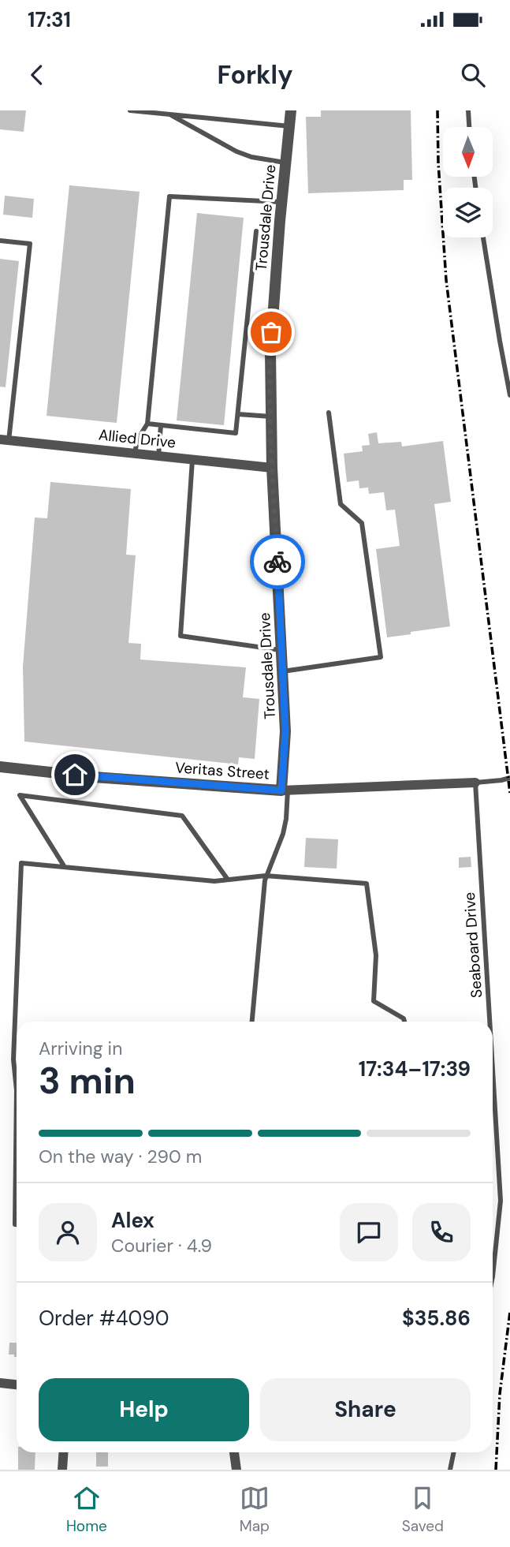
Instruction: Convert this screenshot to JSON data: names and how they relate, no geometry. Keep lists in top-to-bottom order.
{
  "streets": {
    "street": ["Trousdale Drive", "Allied Drive", "Veritas Street"],
    "lane": ["Seaboard Drive"]
  },
  "crossings": [
    ["Trousdale Drive", "Allied Drive"],
    ["Trousdale Drive", "Veritas Street"],
    ["Veritas Street", "Seaboard Drive"]
  ],
  "north": "bottom",
  "page": {
    "status": "17:31",
    "header": "Forkly",
    "heading": ["3 min", "Arriving in", "17:34–17:39"],
    "panel": [
      "Alex",
      "Courier · 4.9",
      "Order #4090",
      "$35.86"
    ],
    "bar": "On the way · 290 m",
    "buttons": ["Help", "Share"],
    "tabs": ["Home", "Map", "Saved"]
  }
}
